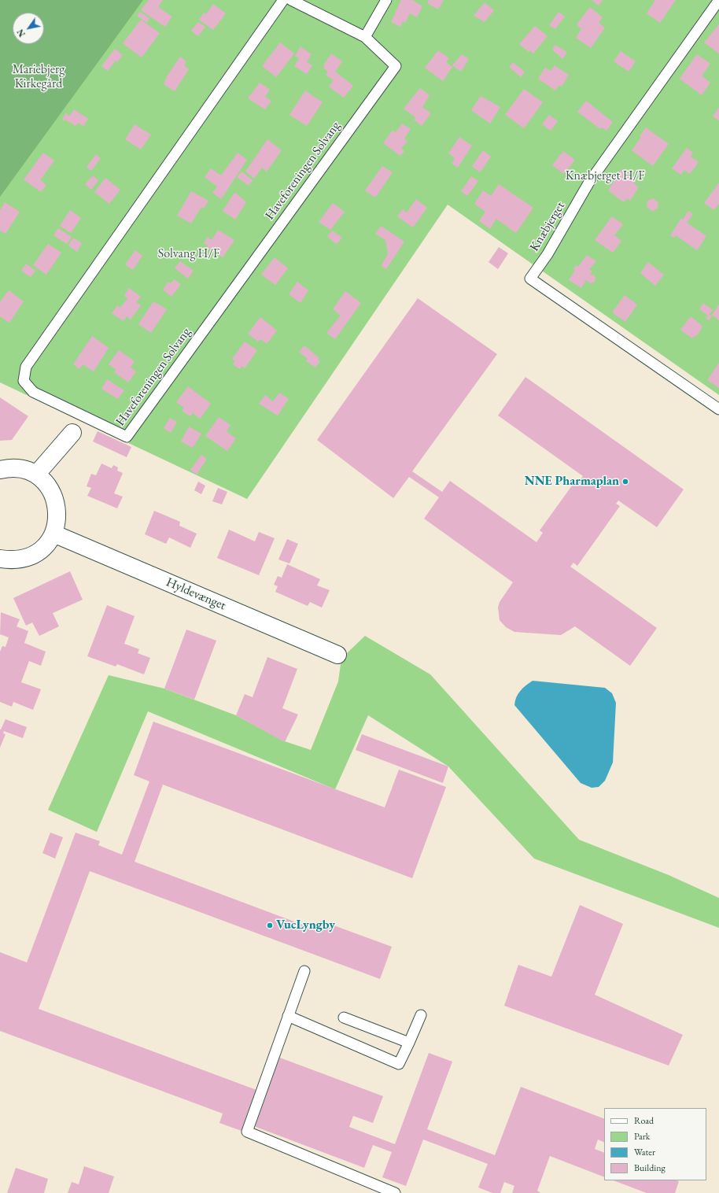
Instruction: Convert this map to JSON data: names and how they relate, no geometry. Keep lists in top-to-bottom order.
{
  "streets": {
    "street": ["Hyldevænget"],
    "lane": ["Haveforeningen Solvang", "Knæbjerget"]
  },
  "parks": ["Mariebjerg Kirkegård", "Knæbjerget H/F", "Solvang H/F"],
  "places": ["NNE Pharmaplan", "VucLyngby"],
  "legend": [
    "Road",
    "Park",
    "Water",
    "Building"
  ],
  "north": "bottom left"
}
